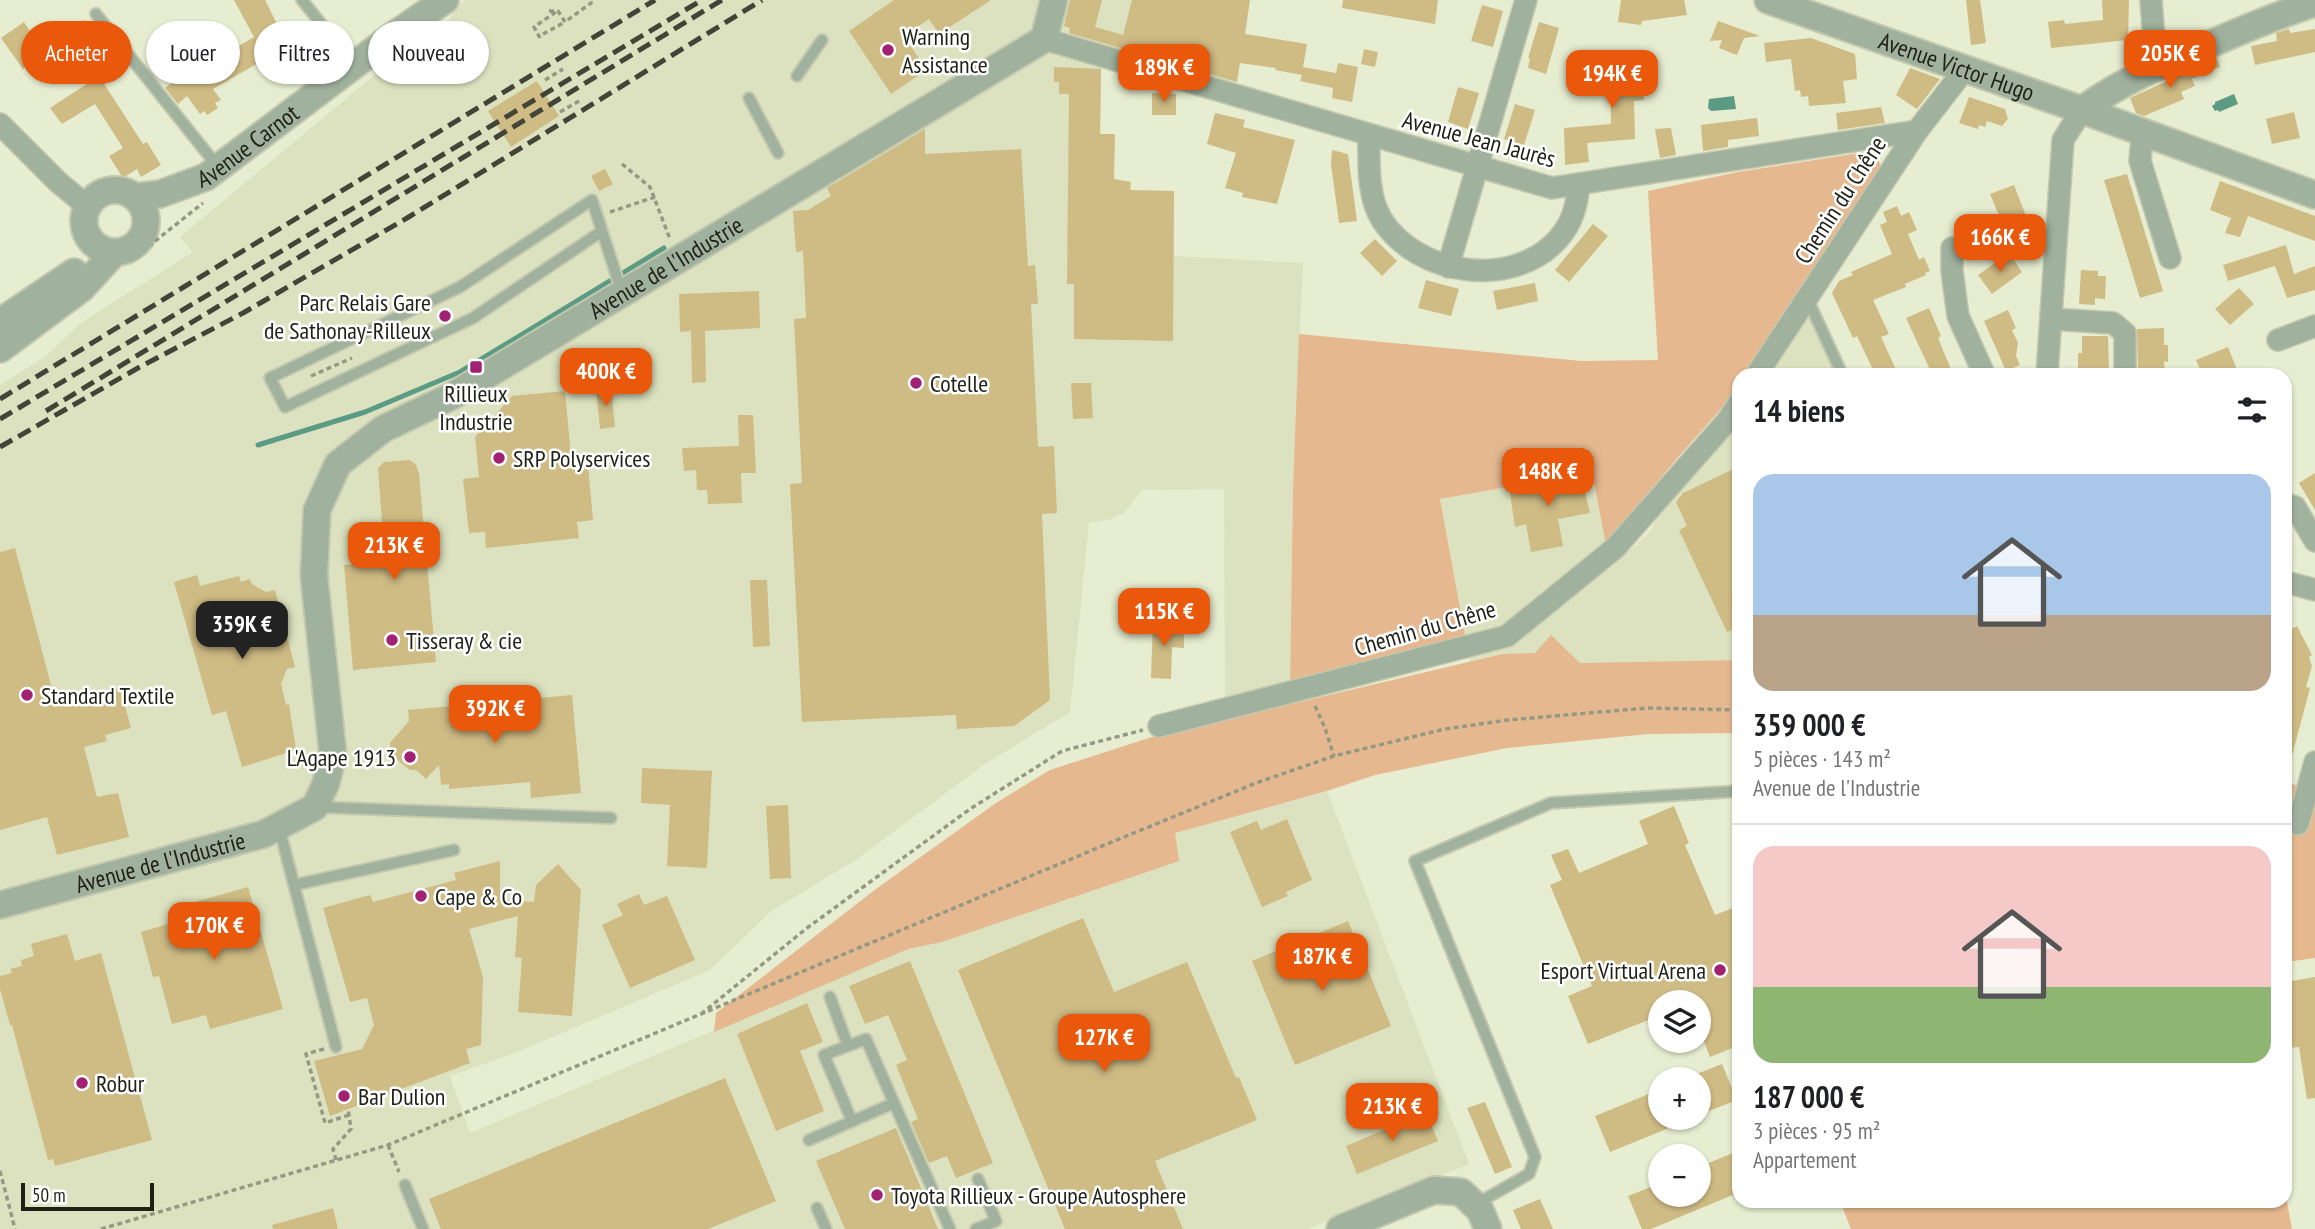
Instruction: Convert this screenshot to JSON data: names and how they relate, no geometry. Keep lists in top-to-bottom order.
{
  "streets": {
    "street": [
      "Avenue Victor Hugo",
      "Avenue Jean Jaurès",
      "Avenue Carnot",
      "Chemin du Chêne",
      "Avenue de l'Industrie"
    ]
  },
  "crossings": [
    ["Avenue Jean Jaurès", "Chemin du Chêne"],
    ["Avenue Jean Jaurès", "Avenue de l'Industrie"]
  ],
  "places": {
    "other": [
      "Warning Assistance",
      "Parc Relais Gare de Sathonay-Rilleux",
      "Cotelle",
      "SRP Polyservices",
      "Tisseray & cie",
      "Standard Textile",
      "L'Agape 1913",
      "Cape & Co",
      "Esport Virtual Arena",
      "Robur",
      "Bar Dulion",
      "Toyota Rillieux - Groupe Autosphere"
    ],
    "transit": ["Rillieux Industrie"]
  },
  "scale_bar": "50 m",
  "page": {
    "chip": [
      "Acheter",
      "Louer",
      "Filtres",
      "Nouveau"
    ],
    "price": [
      "205K €",
      "189K €",
      "194K €",
      "166K €",
      "400K €",
      "148K €",
      "213K €",
      "115K €",
      "359K €",
      "392K €",
      "170K €",
      "187K €",
      "127K €",
      "213K €"
    ],
    "heading": "14 biens",
    "list": [
      {
        "name": "359 000 €",
        "note": "5 pièces · 143 m² · Avenue de l'Industrie"
      },
      {
        "name": "187 000 €",
        "note": "3 pièces · 95 m² · Appartement"
      }
    ],
    "map_buttons": ["+", "−"],
    "scale": "50 m"
  }
}
